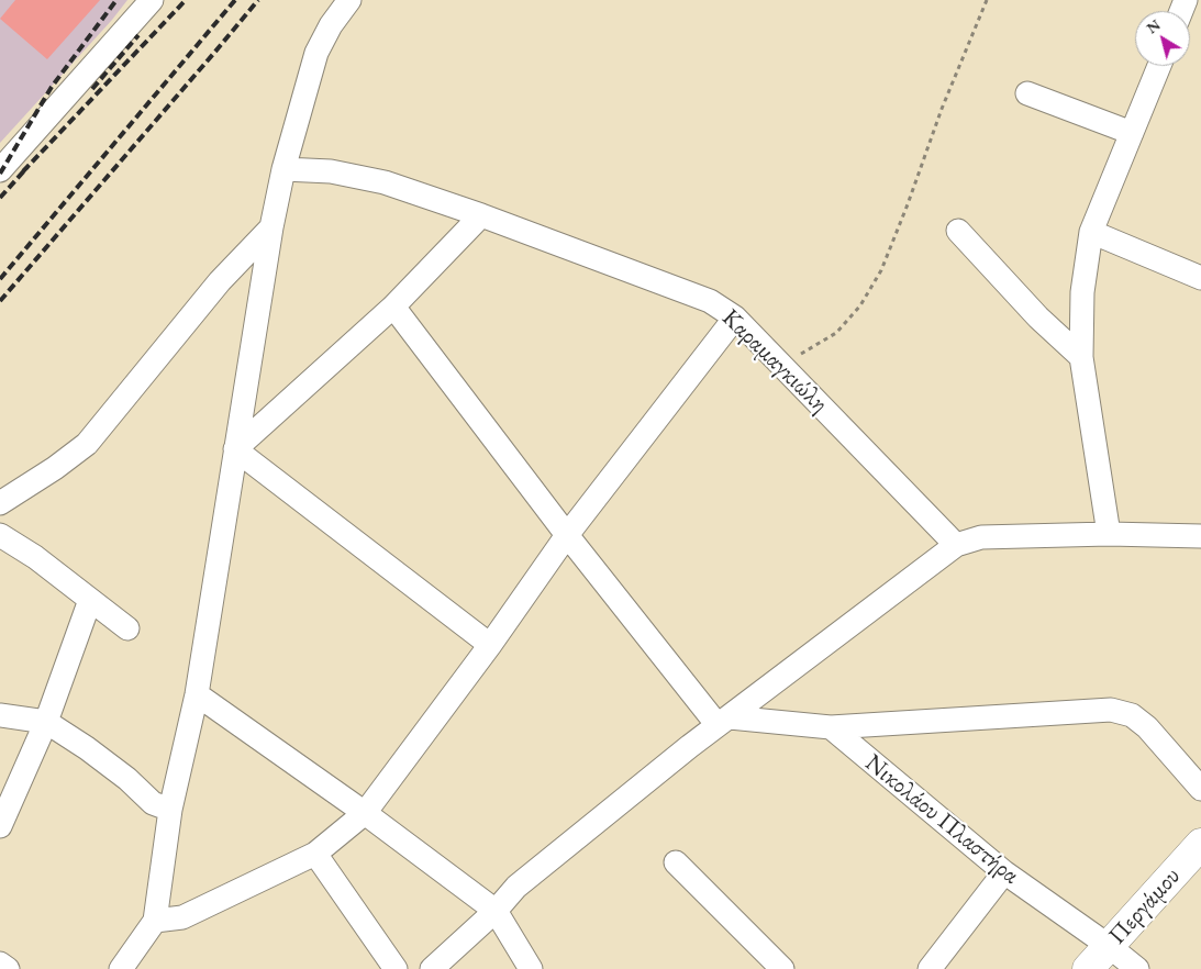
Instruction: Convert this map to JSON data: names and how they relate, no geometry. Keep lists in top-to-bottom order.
{
  "streets": {
    "street": ["Καραμαγκιώλη", "Νικολάου Πλαστήρα", "Περγάμου"]
  },
  "crossings": [
    ["Νικολάου Πλαστήρα", "Περγάμου"]
  ],
  "north": "top left"
}
